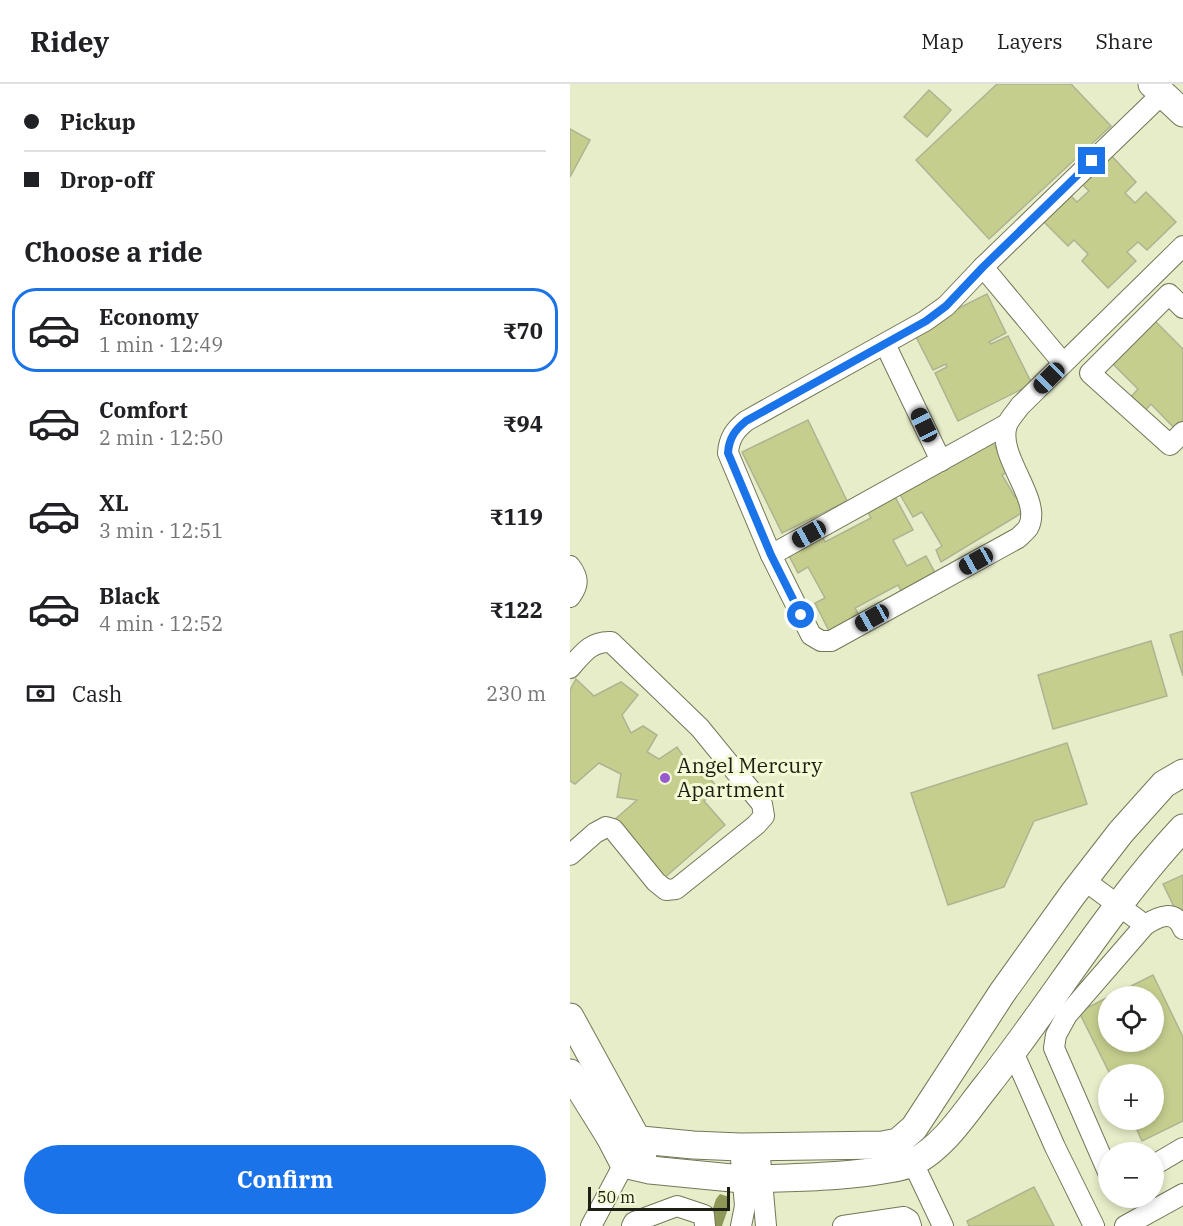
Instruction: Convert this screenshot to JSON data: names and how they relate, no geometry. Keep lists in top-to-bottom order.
{
  "places": ["Angel Mercury Apartment"],
  "scale_bar": "50 m",
  "page": {
    "header": "Ridey",
    "nav": ["Map", "Layers", "Share"],
    "banner": ["Pickup", "Drop-off"],
    "heading": "Choose a ride",
    "list": [
      {
        "name": "Economy",
        "note": "1 min · 12:49",
        "value": "₹70"
      },
      {
        "name": "Comfort",
        "note": "2 min · 12:50",
        "value": "₹94"
      },
      {
        "name": "XL",
        "note": "3 min · 12:51",
        "value": "₹119"
      },
      {
        "name": "Black",
        "note": "4 min · 12:52",
        "value": "₹122"
      }
    ],
    "pay": ["Cash", "230 m"],
    "map_buttons": ["+", "−"],
    "buttons": "Confirm",
    "scale": "50 m"
  }
}
